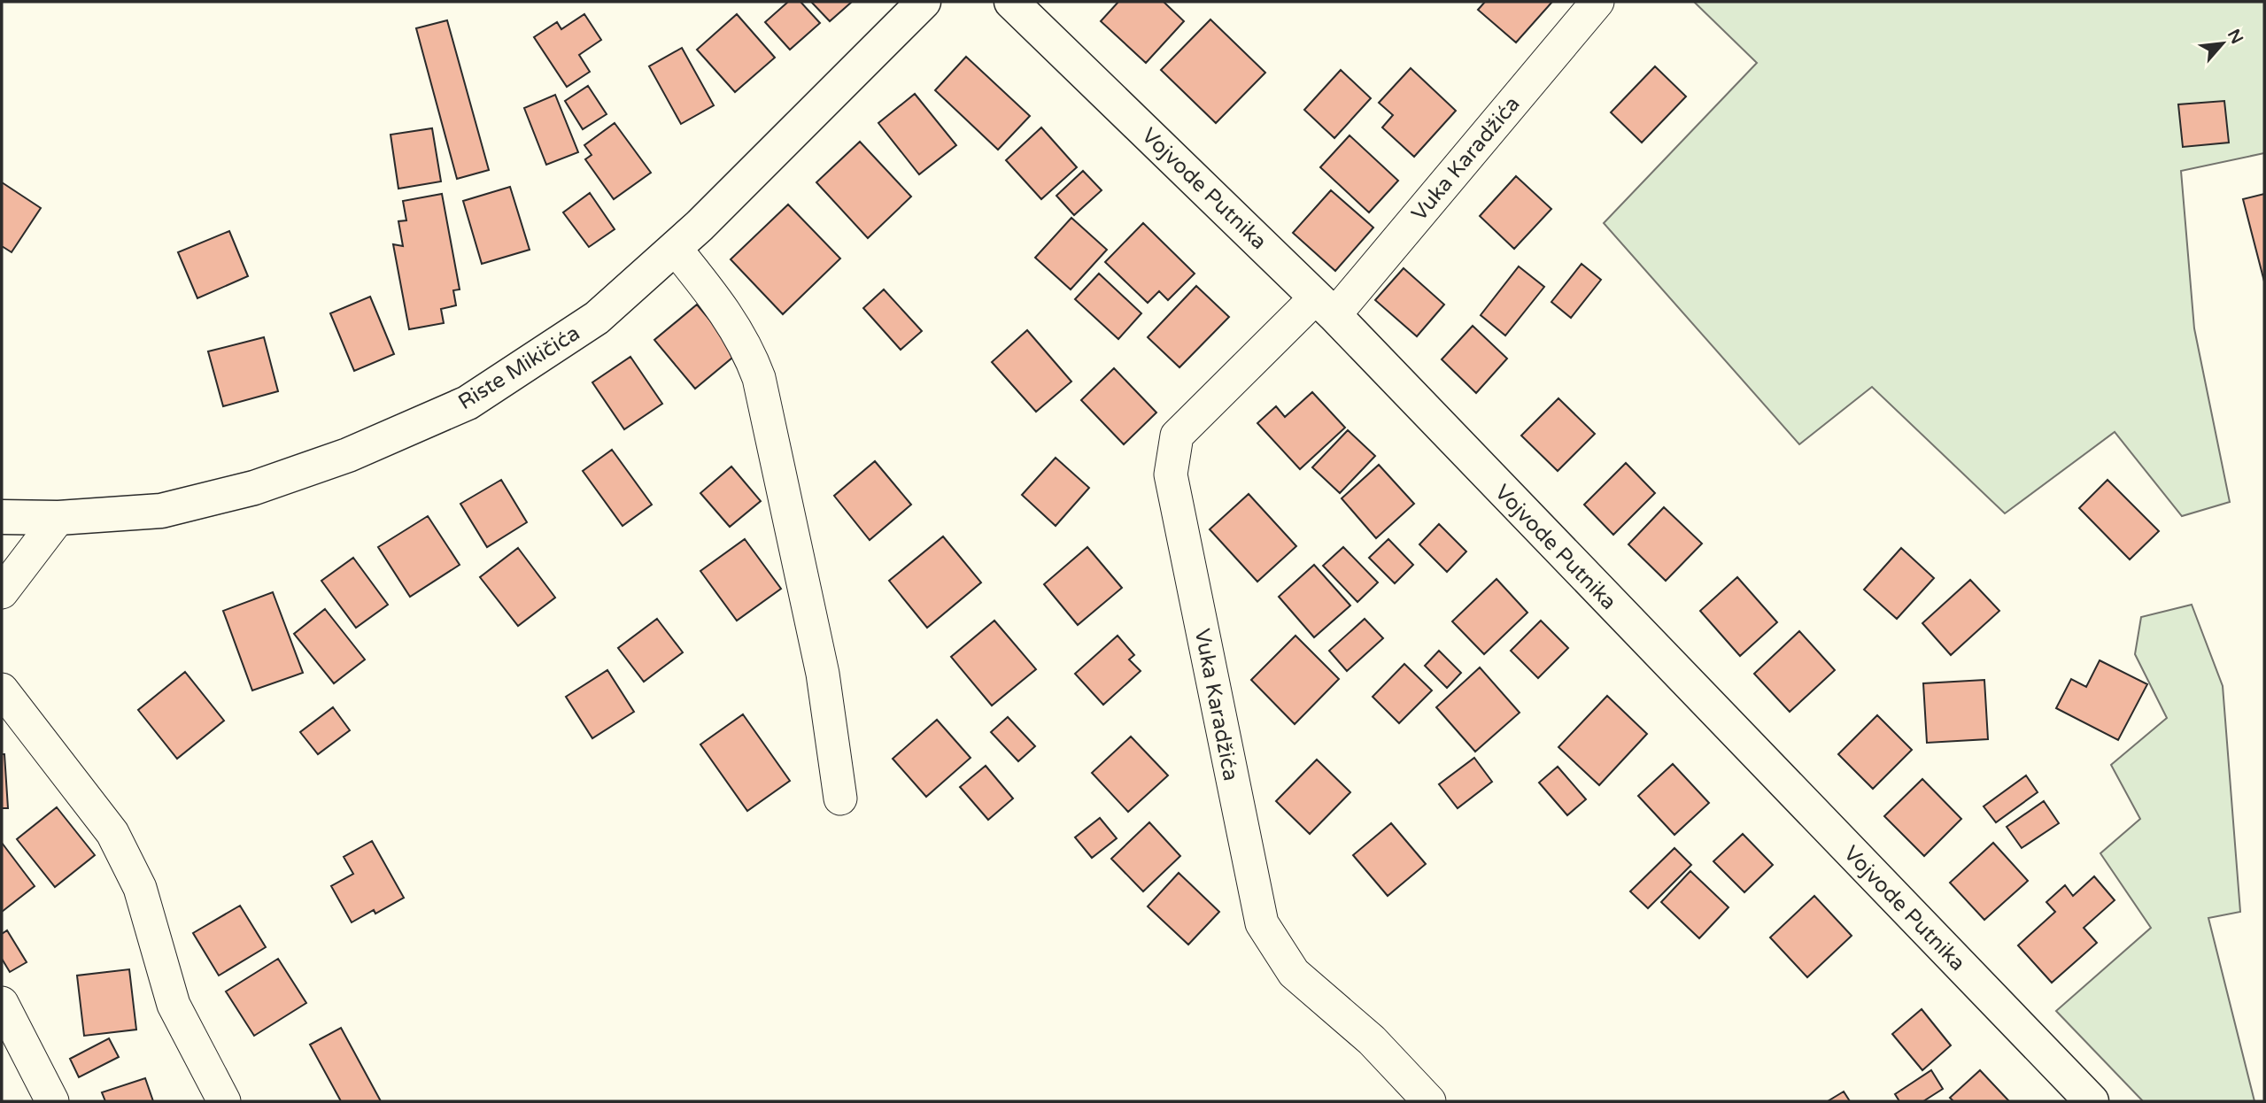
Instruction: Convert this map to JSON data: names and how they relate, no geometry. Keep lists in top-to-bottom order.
{
  "streets": {
    "street": ["Vuka Karadžića", "Vojvode Putnika", "Riste Mikičića"]
  },
  "crossings": [
    ["Vuka Karadžića", "Vojvode Putnika"]
  ],
  "north": "top right"
}
